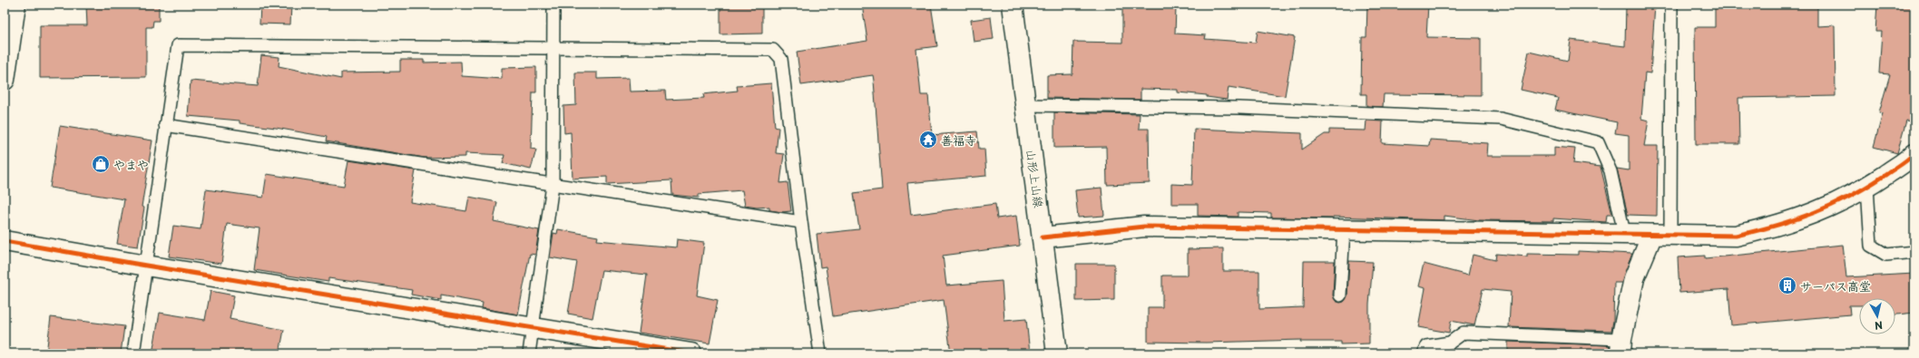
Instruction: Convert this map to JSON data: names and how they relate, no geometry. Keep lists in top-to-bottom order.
{
  "streets": {
    "street": ["山形上山線"]
  },
  "places": {
    "temple": ["善福寺"],
    "shop": ["やまや"],
    "building": ["サーパス高堂"]
  },
  "north": "bottom"
}
